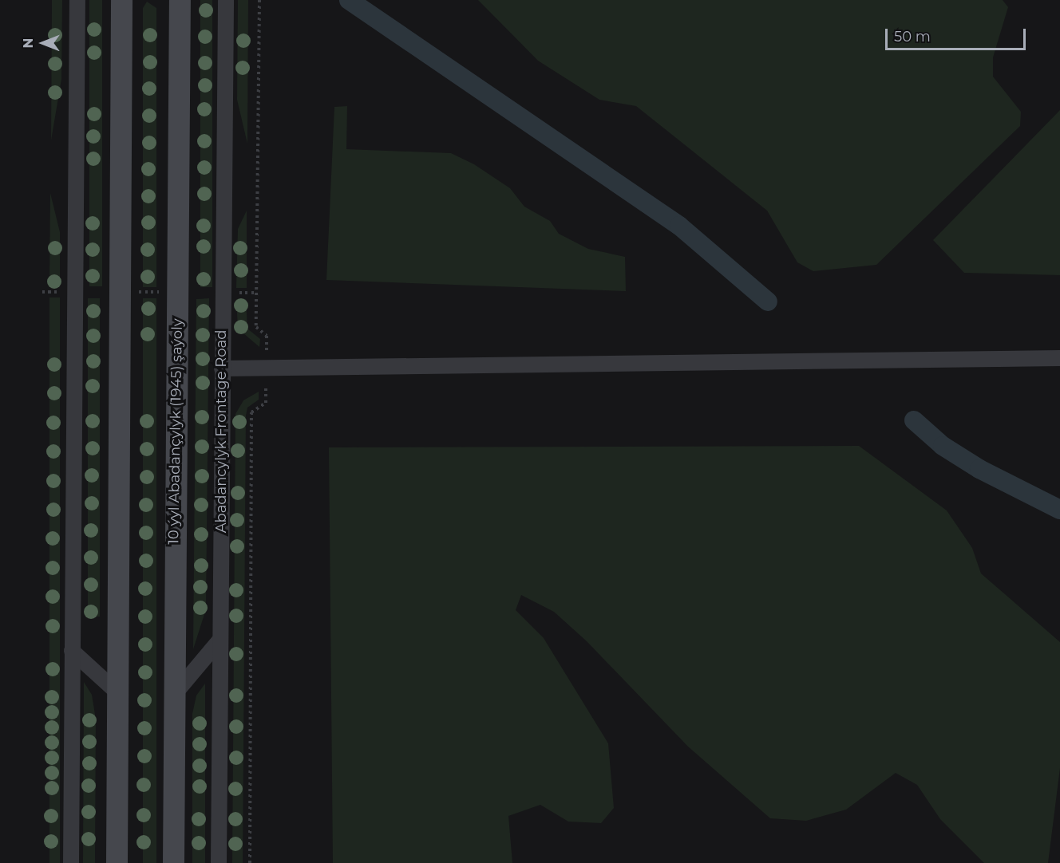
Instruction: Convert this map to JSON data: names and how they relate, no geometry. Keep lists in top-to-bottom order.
{
  "streets": {
    "main road": ["10 ýyl Abadançylyk (1945) şaýoly"],
    "street": ["Abadancylyk Frontage Road"]
  },
  "scale_bar": "50 m",
  "north": "left"
}
